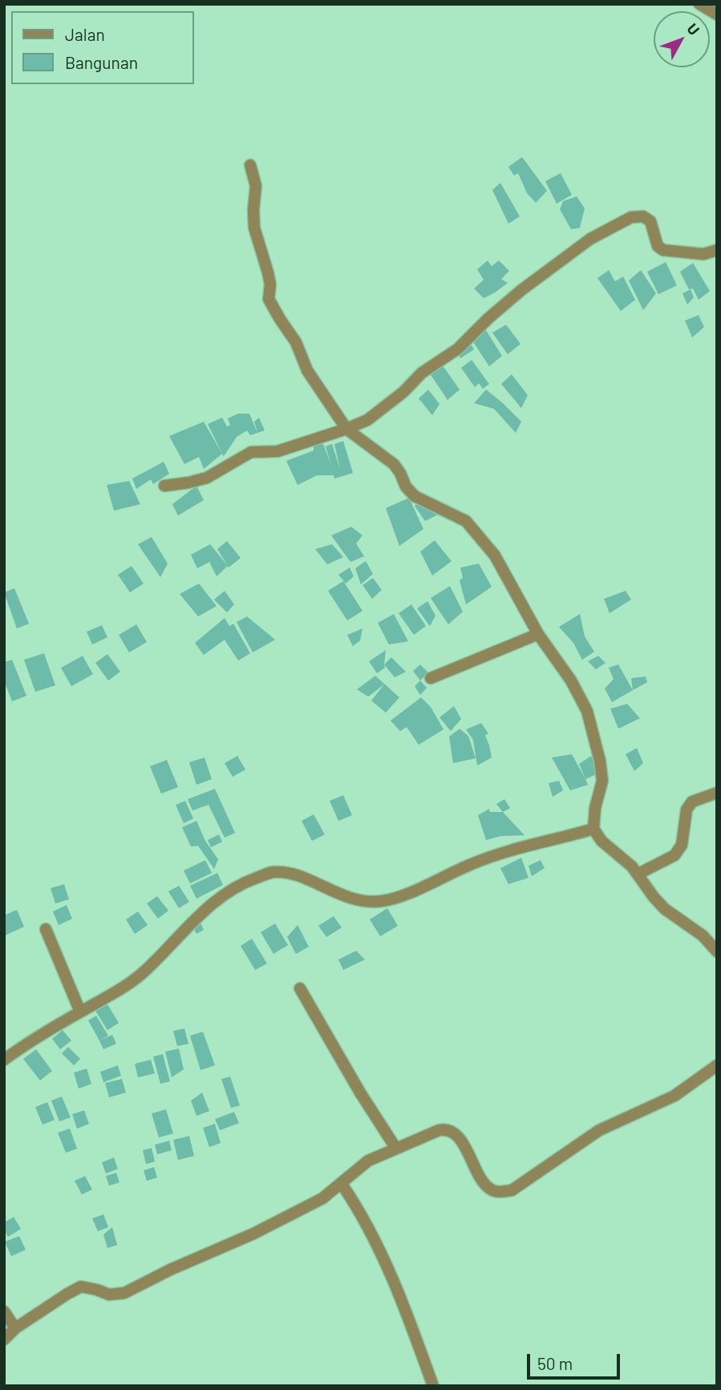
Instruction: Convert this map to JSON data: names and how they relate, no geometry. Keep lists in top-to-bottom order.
{
  "legend": ["Jalan", "Bangunan"],
  "scale_bar": "50 m",
  "north": "top right"
}
